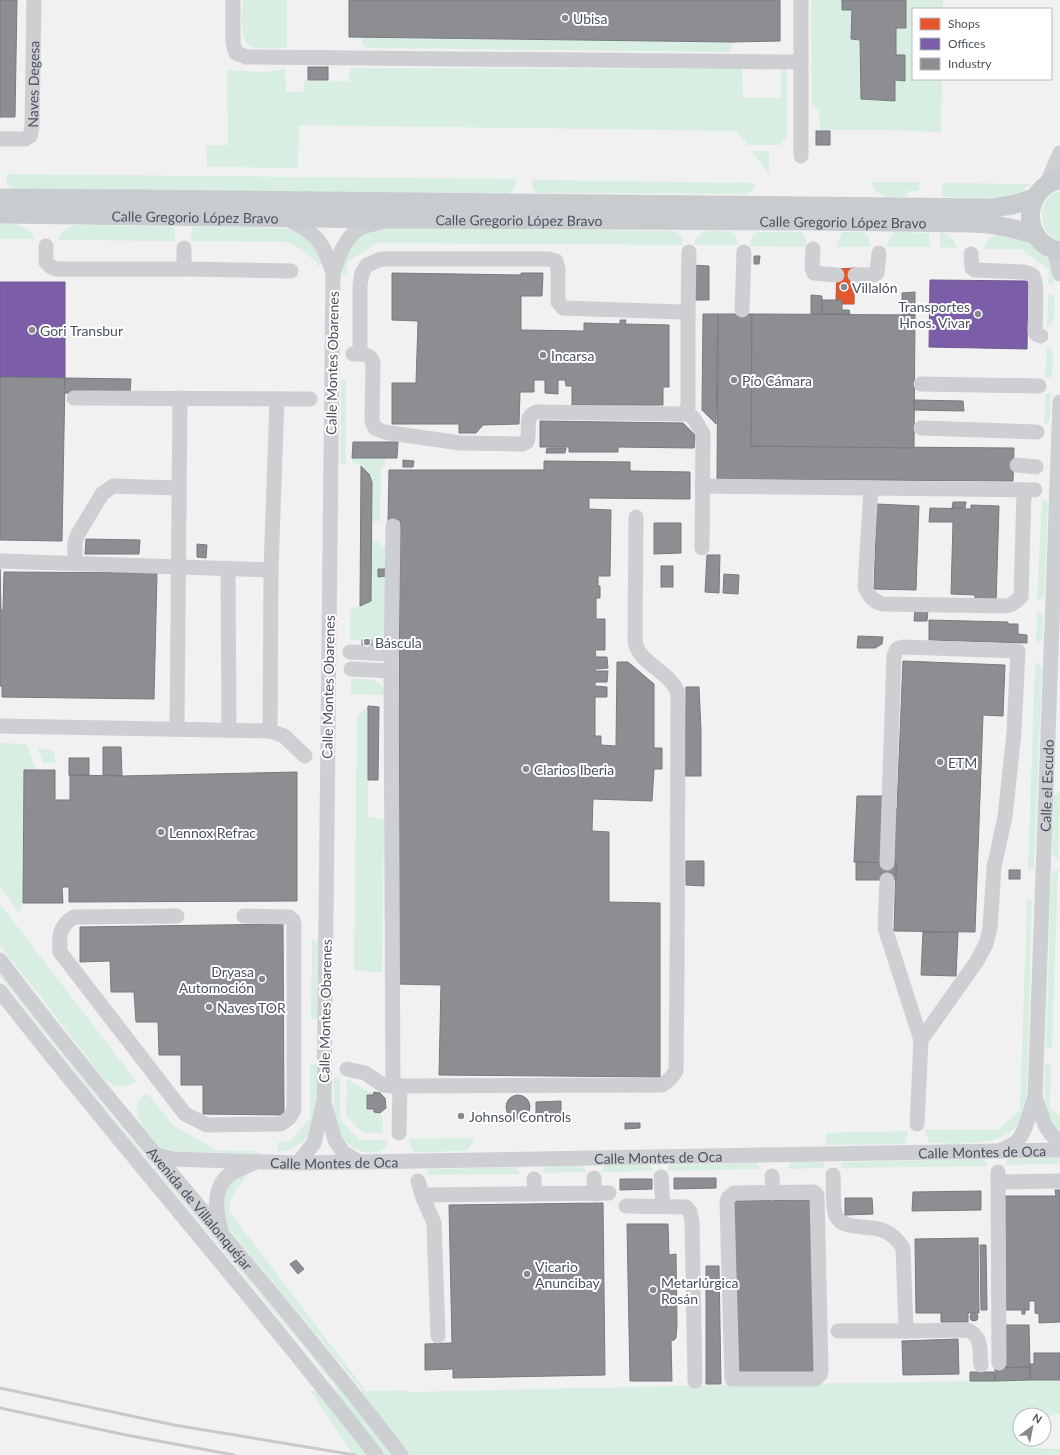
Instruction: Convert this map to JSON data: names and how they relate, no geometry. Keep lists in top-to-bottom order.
{
  "streets": {
    "main road": ["Calle Gregorio López Bravo"],
    "street": [
      "Naves Degesa",
      "Calle Montes Obarenes",
      "Calle el Escudo",
      "Calle Montes de Oca",
      "Avenida de Villalonquéjar"
    ]
  },
  "crossings": [
    ["Calle Gregorio López Bravo", "Calle Montes Obarenes"],
    ["Calle Montes Obarenes", "Calle Montes de Oca"],
    ["Calle el Escudo", "Calle Montes de Oca"],
    ["Calle Montes de Oca", "Avenida de Villalonquéjar"]
  ],
  "places": [
    "Ubisa",
    "Villalón",
    "Transportes Hnos. Vivar",
    "Gori Transbur",
    "Incarsa",
    "Pío Cámara",
    "Báscula",
    "ETM",
    "Clarios Iberia",
    "Lennox Refrac",
    "Dryasa Automoción",
    "Naves TOR",
    "Johnsol Controls",
    "Vicario Anuncibay",
    "Metarlúrgica Rosán"
  ],
  "legend": ["Shops", "Offices", "Industry"],
  "north": "top right"
}
